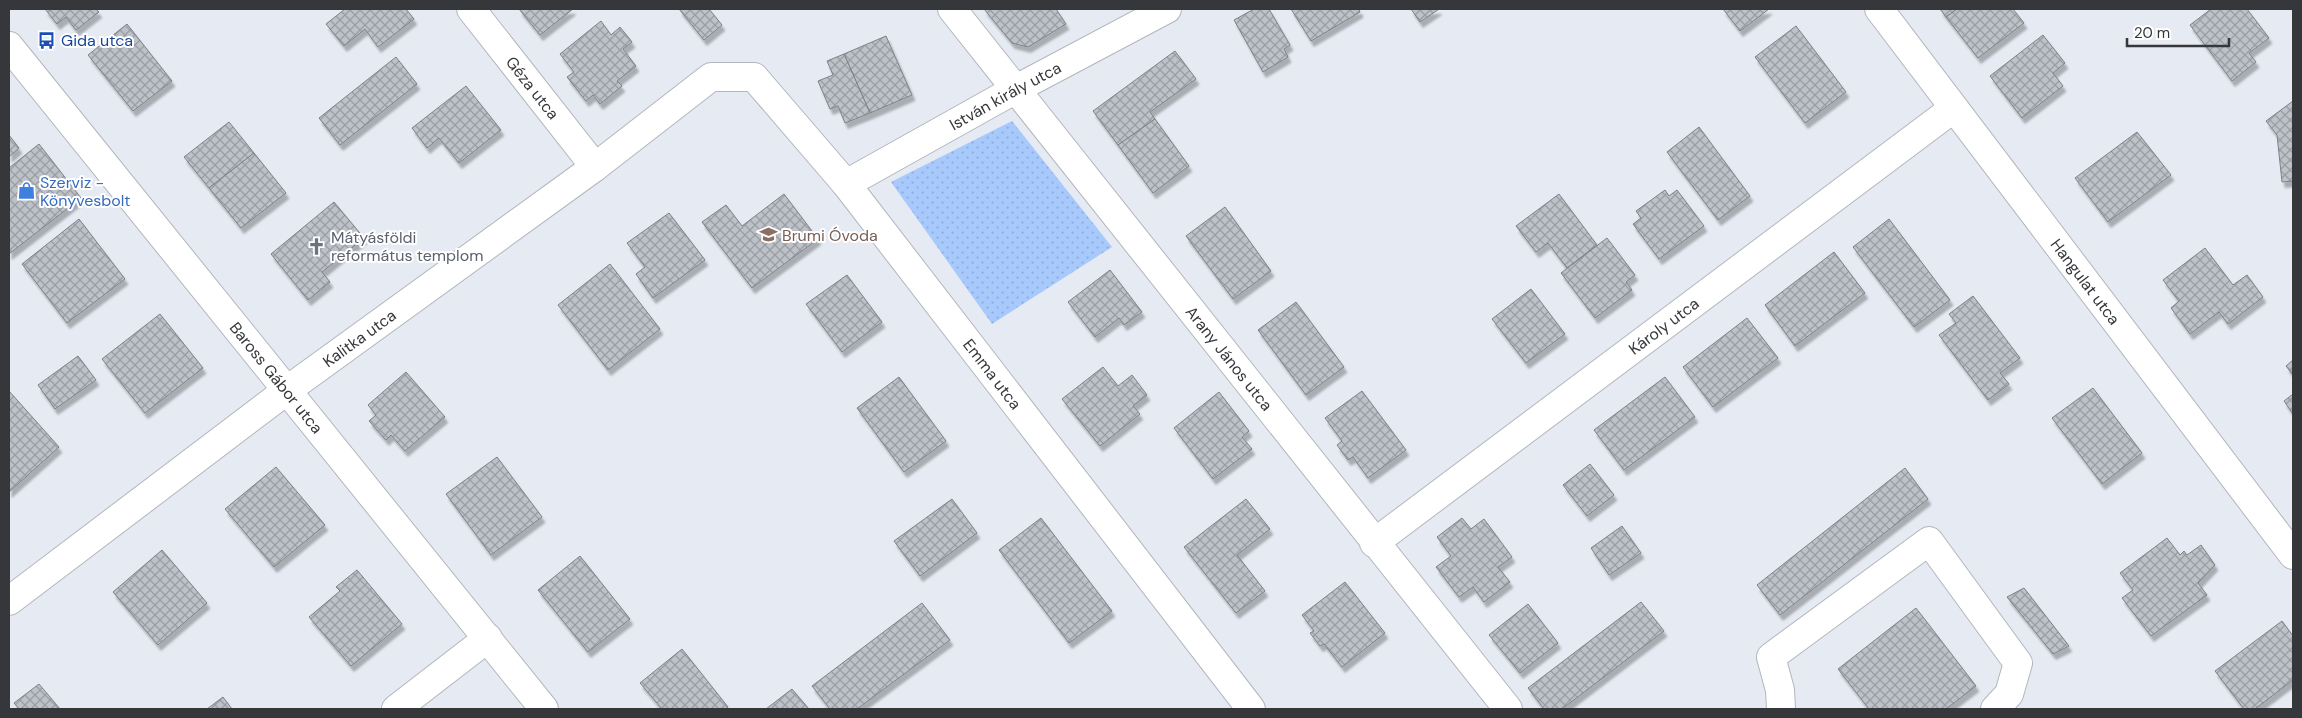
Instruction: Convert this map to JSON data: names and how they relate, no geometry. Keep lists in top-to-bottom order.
{
  "streets": {
    "street": [
      "Géza utca",
      "István király utca",
      "Hangulat utca",
      "Károly utca",
      "Kalitka utca",
      "Arany János utca",
      "Emma utca",
      "Baross Gábor utca"
    ]
  },
  "crossings": [
    ["Géza utca", "Kalitka utca"],
    ["István király utca", "Arany János utca"],
    ["István király utca", "Emma utca"],
    ["Hangulat utca", "Károly utca"],
    ["Károly utca", "Arany János utca"],
    ["Kalitka utca", "Emma utca"],
    ["Kalitka utca", "Baross Gábor utca"]
  ],
  "places": {
    "bus stop": ["Gida utca"],
    "shop": ["Szerviz - Könyvesbolt"],
    "school or university": ["Brumi Óvoda"],
    "church": ["Mátyásföldi református templom"]
  },
  "scale_bar": "20 m"
}
